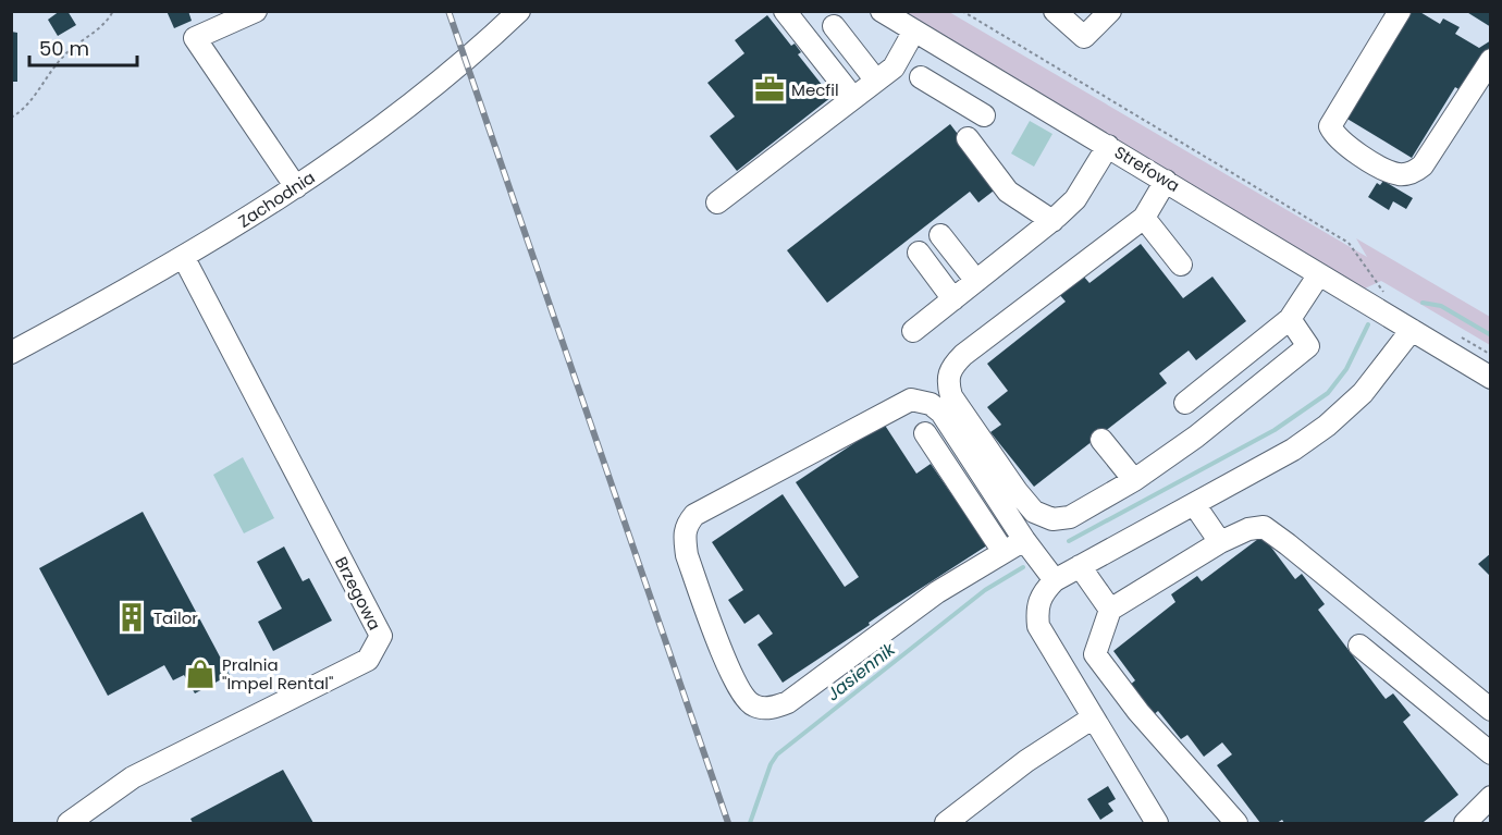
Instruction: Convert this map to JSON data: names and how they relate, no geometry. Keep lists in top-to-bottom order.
{
  "streets": {
    "street": ["Strefowa", "Zachodnia", "Brzegowa"]
  },
  "crossings": [
    ["Zachodnia", "Brzegowa"]
  ],
  "water": ["Jasiennik"],
  "places": {
    "office": ["Mecfil"],
    "building": ["Tailor"],
    "shop": ["Pralnia \"Impel Rental\""]
  },
  "scale_bar": "50 m"
}
